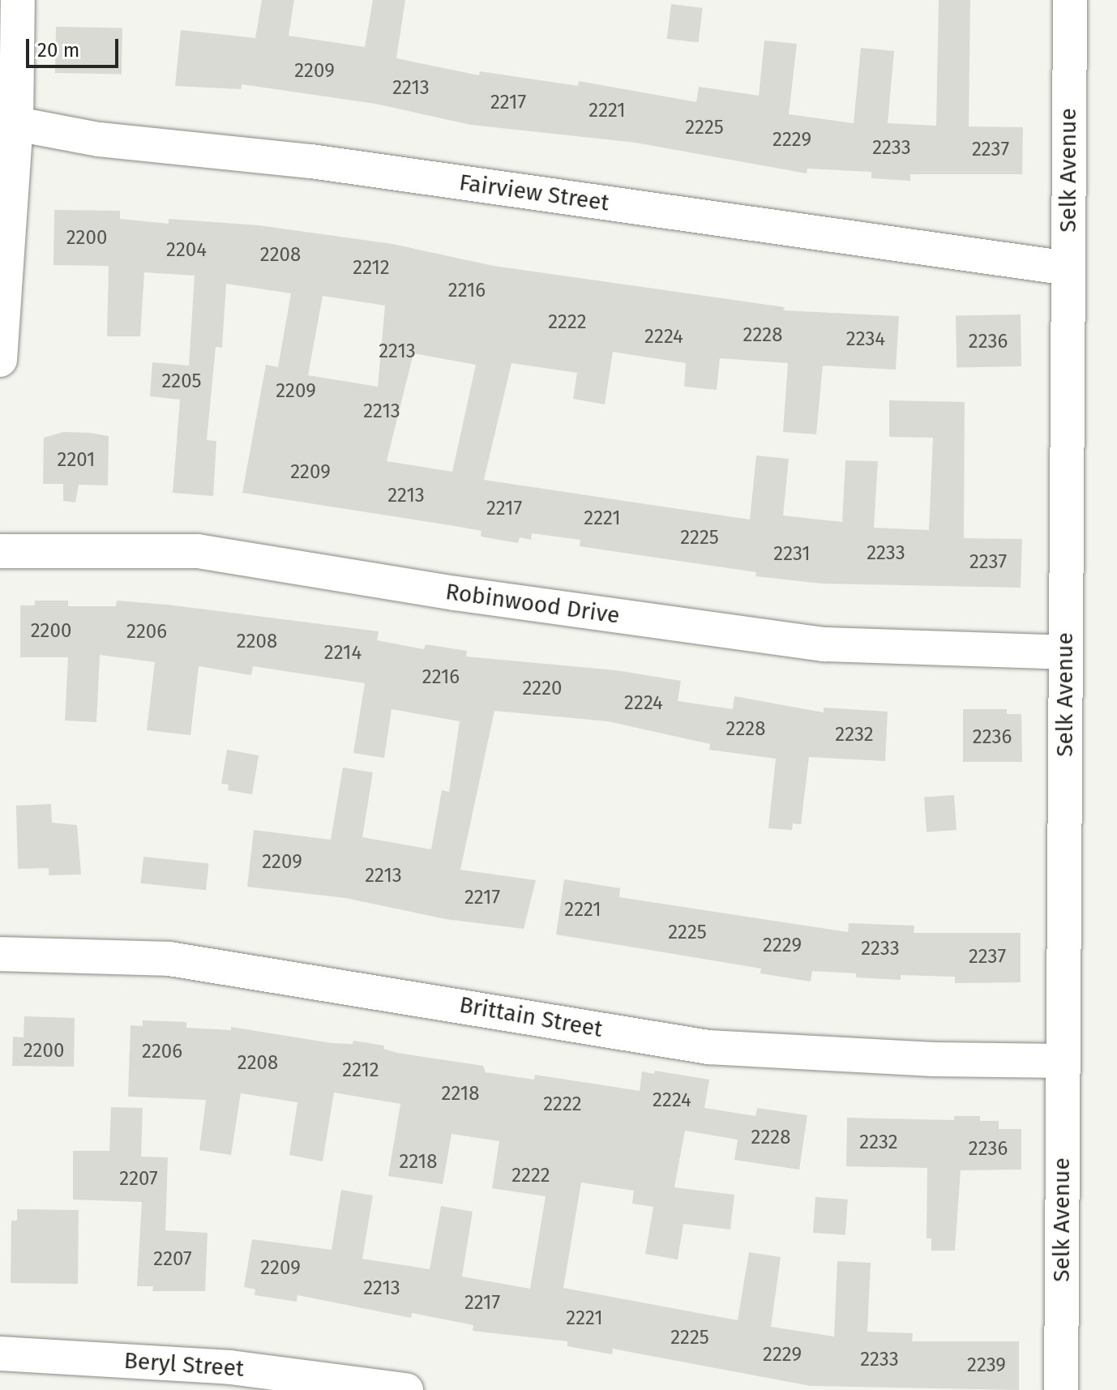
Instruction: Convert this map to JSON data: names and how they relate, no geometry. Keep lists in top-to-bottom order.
{
  "streets": {
    "street": [
      "Selk Avenue",
      "Fairview Street",
      "Robinwood Drive",
      "Brittain Street",
      "Beryl Street"
    ]
  },
  "crossings": [
    ["Selk Avenue", "Fairview Street"],
    ["Selk Avenue", "Robinwood Drive"],
    ["Selk Avenue", "Brittain Street"]
  ],
  "house_numbers": [
    "2209",
    "2213",
    "2217",
    "2221",
    "2225",
    "2229",
    "2233",
    "2237",
    "2200",
    "2204",
    "2208",
    "2212",
    "2216",
    "2222",
    "2228",
    "2224",
    "2234",
    "2236",
    "2213",
    "2205",
    "2209",
    "2213",
    "2201",
    "2209",
    "2213",
    "2217",
    "2221",
    "2225",
    "2233",
    "2231",
    "2237",
    "2200",
    "2206",
    "2208",
    "2214",
    "2216",
    "2220",
    "2224",
    "2228",
    "2232",
    "2236",
    "2209",
    "2213",
    "2217",
    "2221",
    "2225",
    "2229",
    "2233",
    "2237",
    "2200",
    "2206",
    "2208",
    "2212",
    "2218",
    "2224",
    "2222",
    "2228",
    "2232",
    "2236",
    "2218",
    "2222",
    "2207",
    "2207",
    "2209",
    "2213",
    "2217",
    "2221",
    "2225",
    "2229",
    "2233",
    "2239"
  ],
  "scale_bar": "20 m"
}
